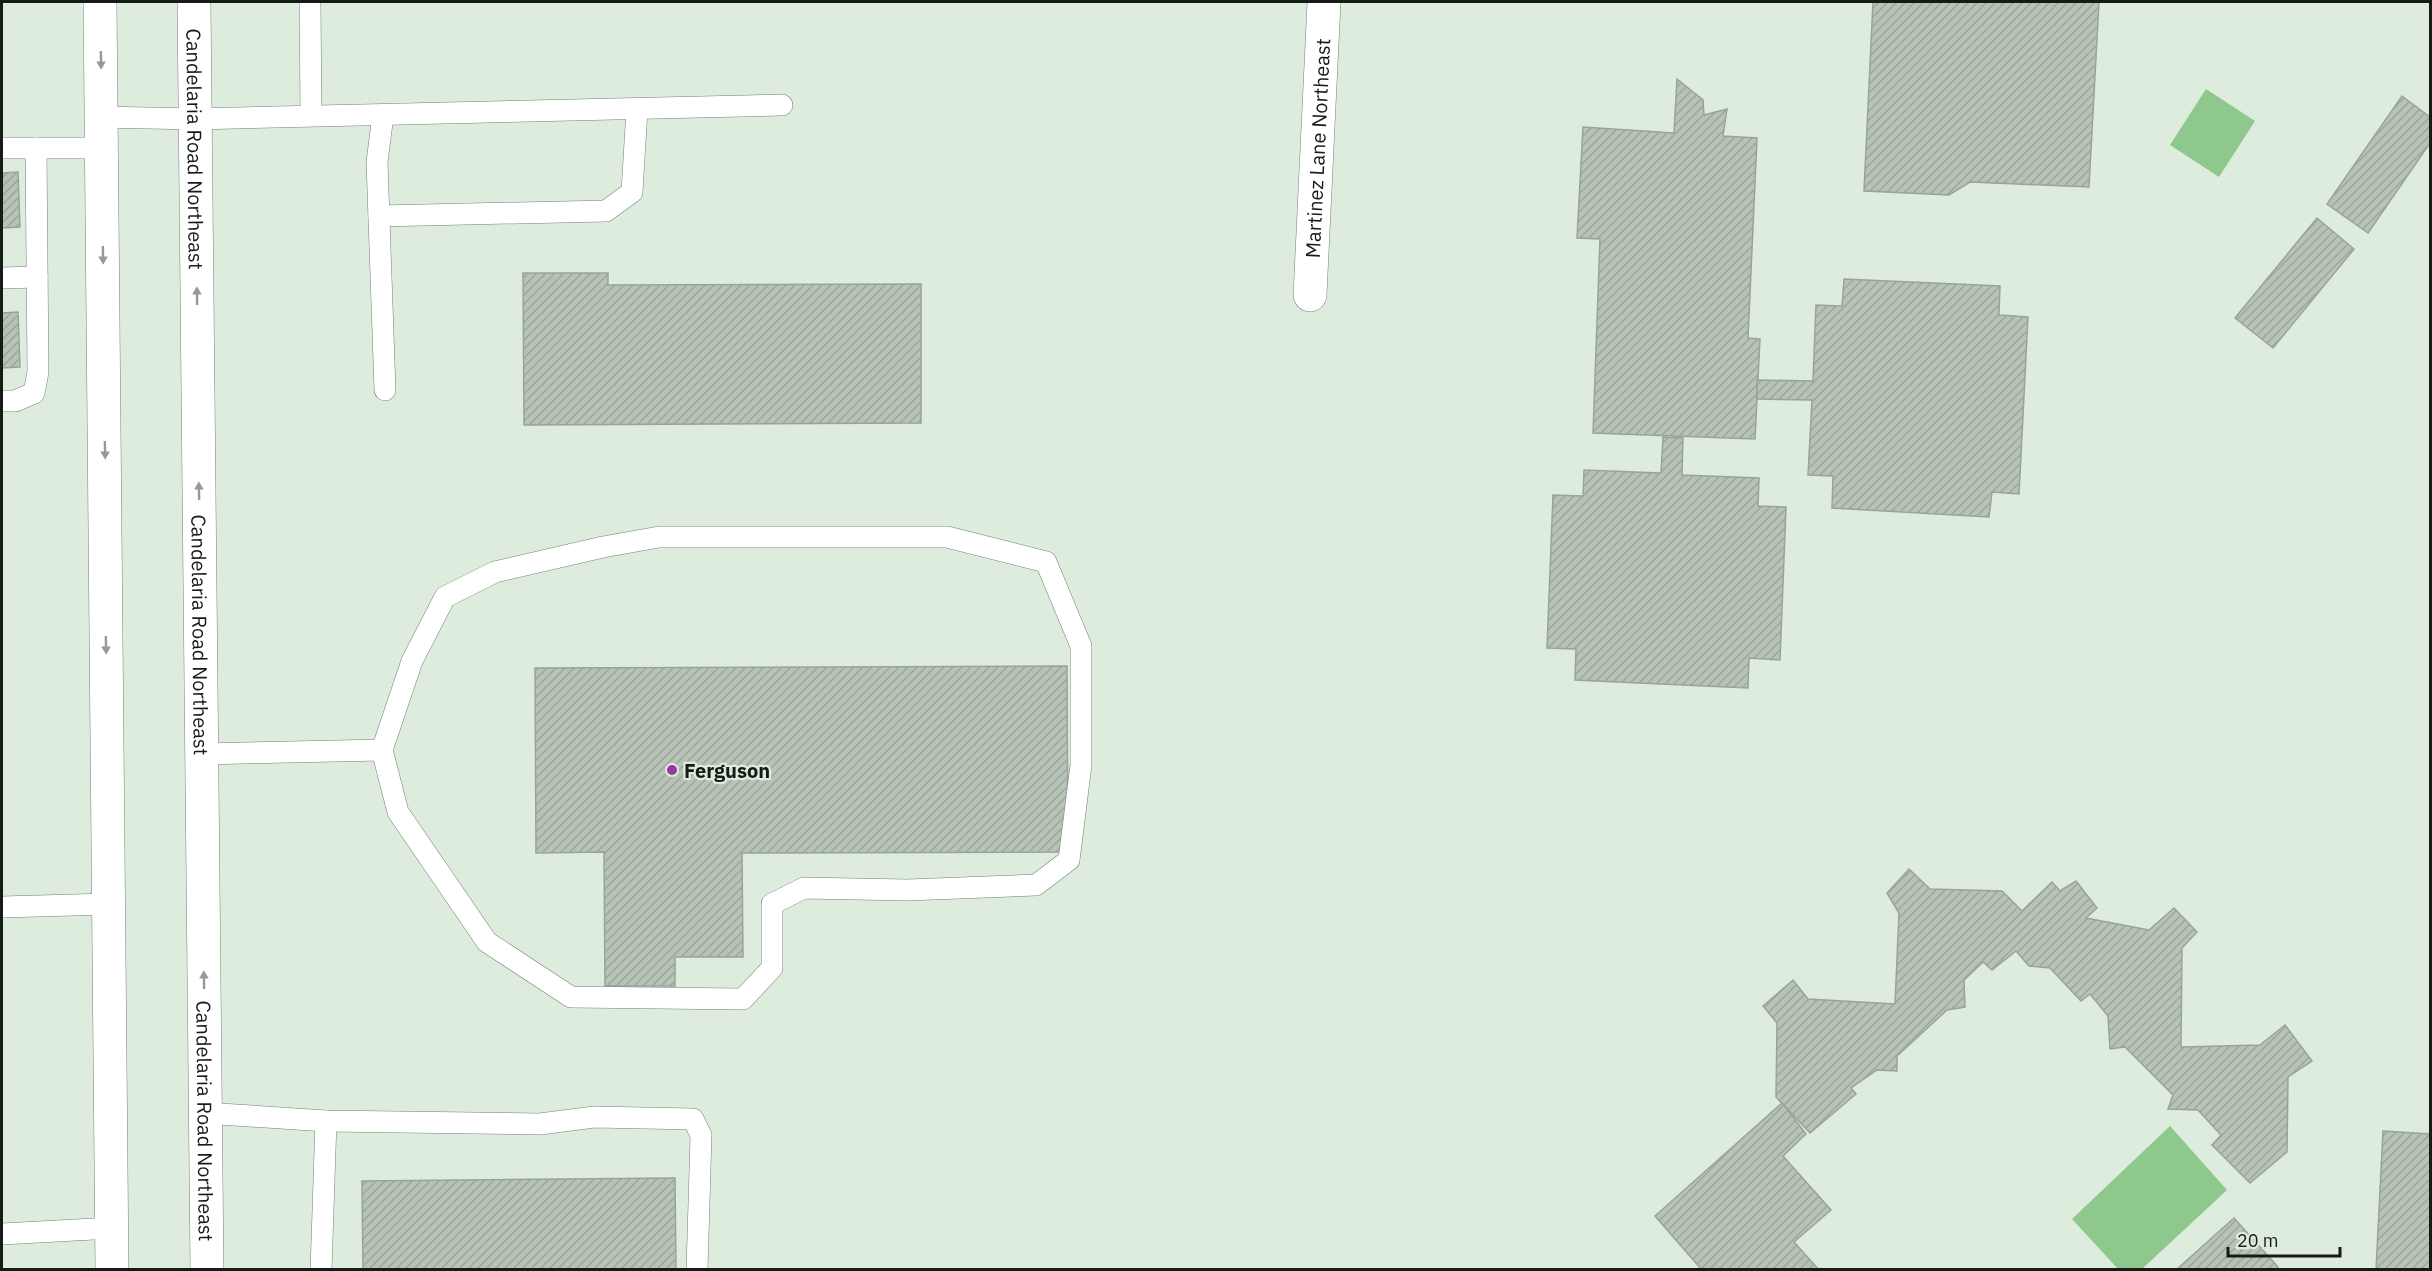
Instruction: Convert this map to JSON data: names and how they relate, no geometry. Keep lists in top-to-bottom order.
{
  "streets": {
    "main road": ["Martinez Lane Northeast", "Candelaria Road Northeast"]
  },
  "places": ["Ferguson"],
  "scale_bar": "20 m"
}
